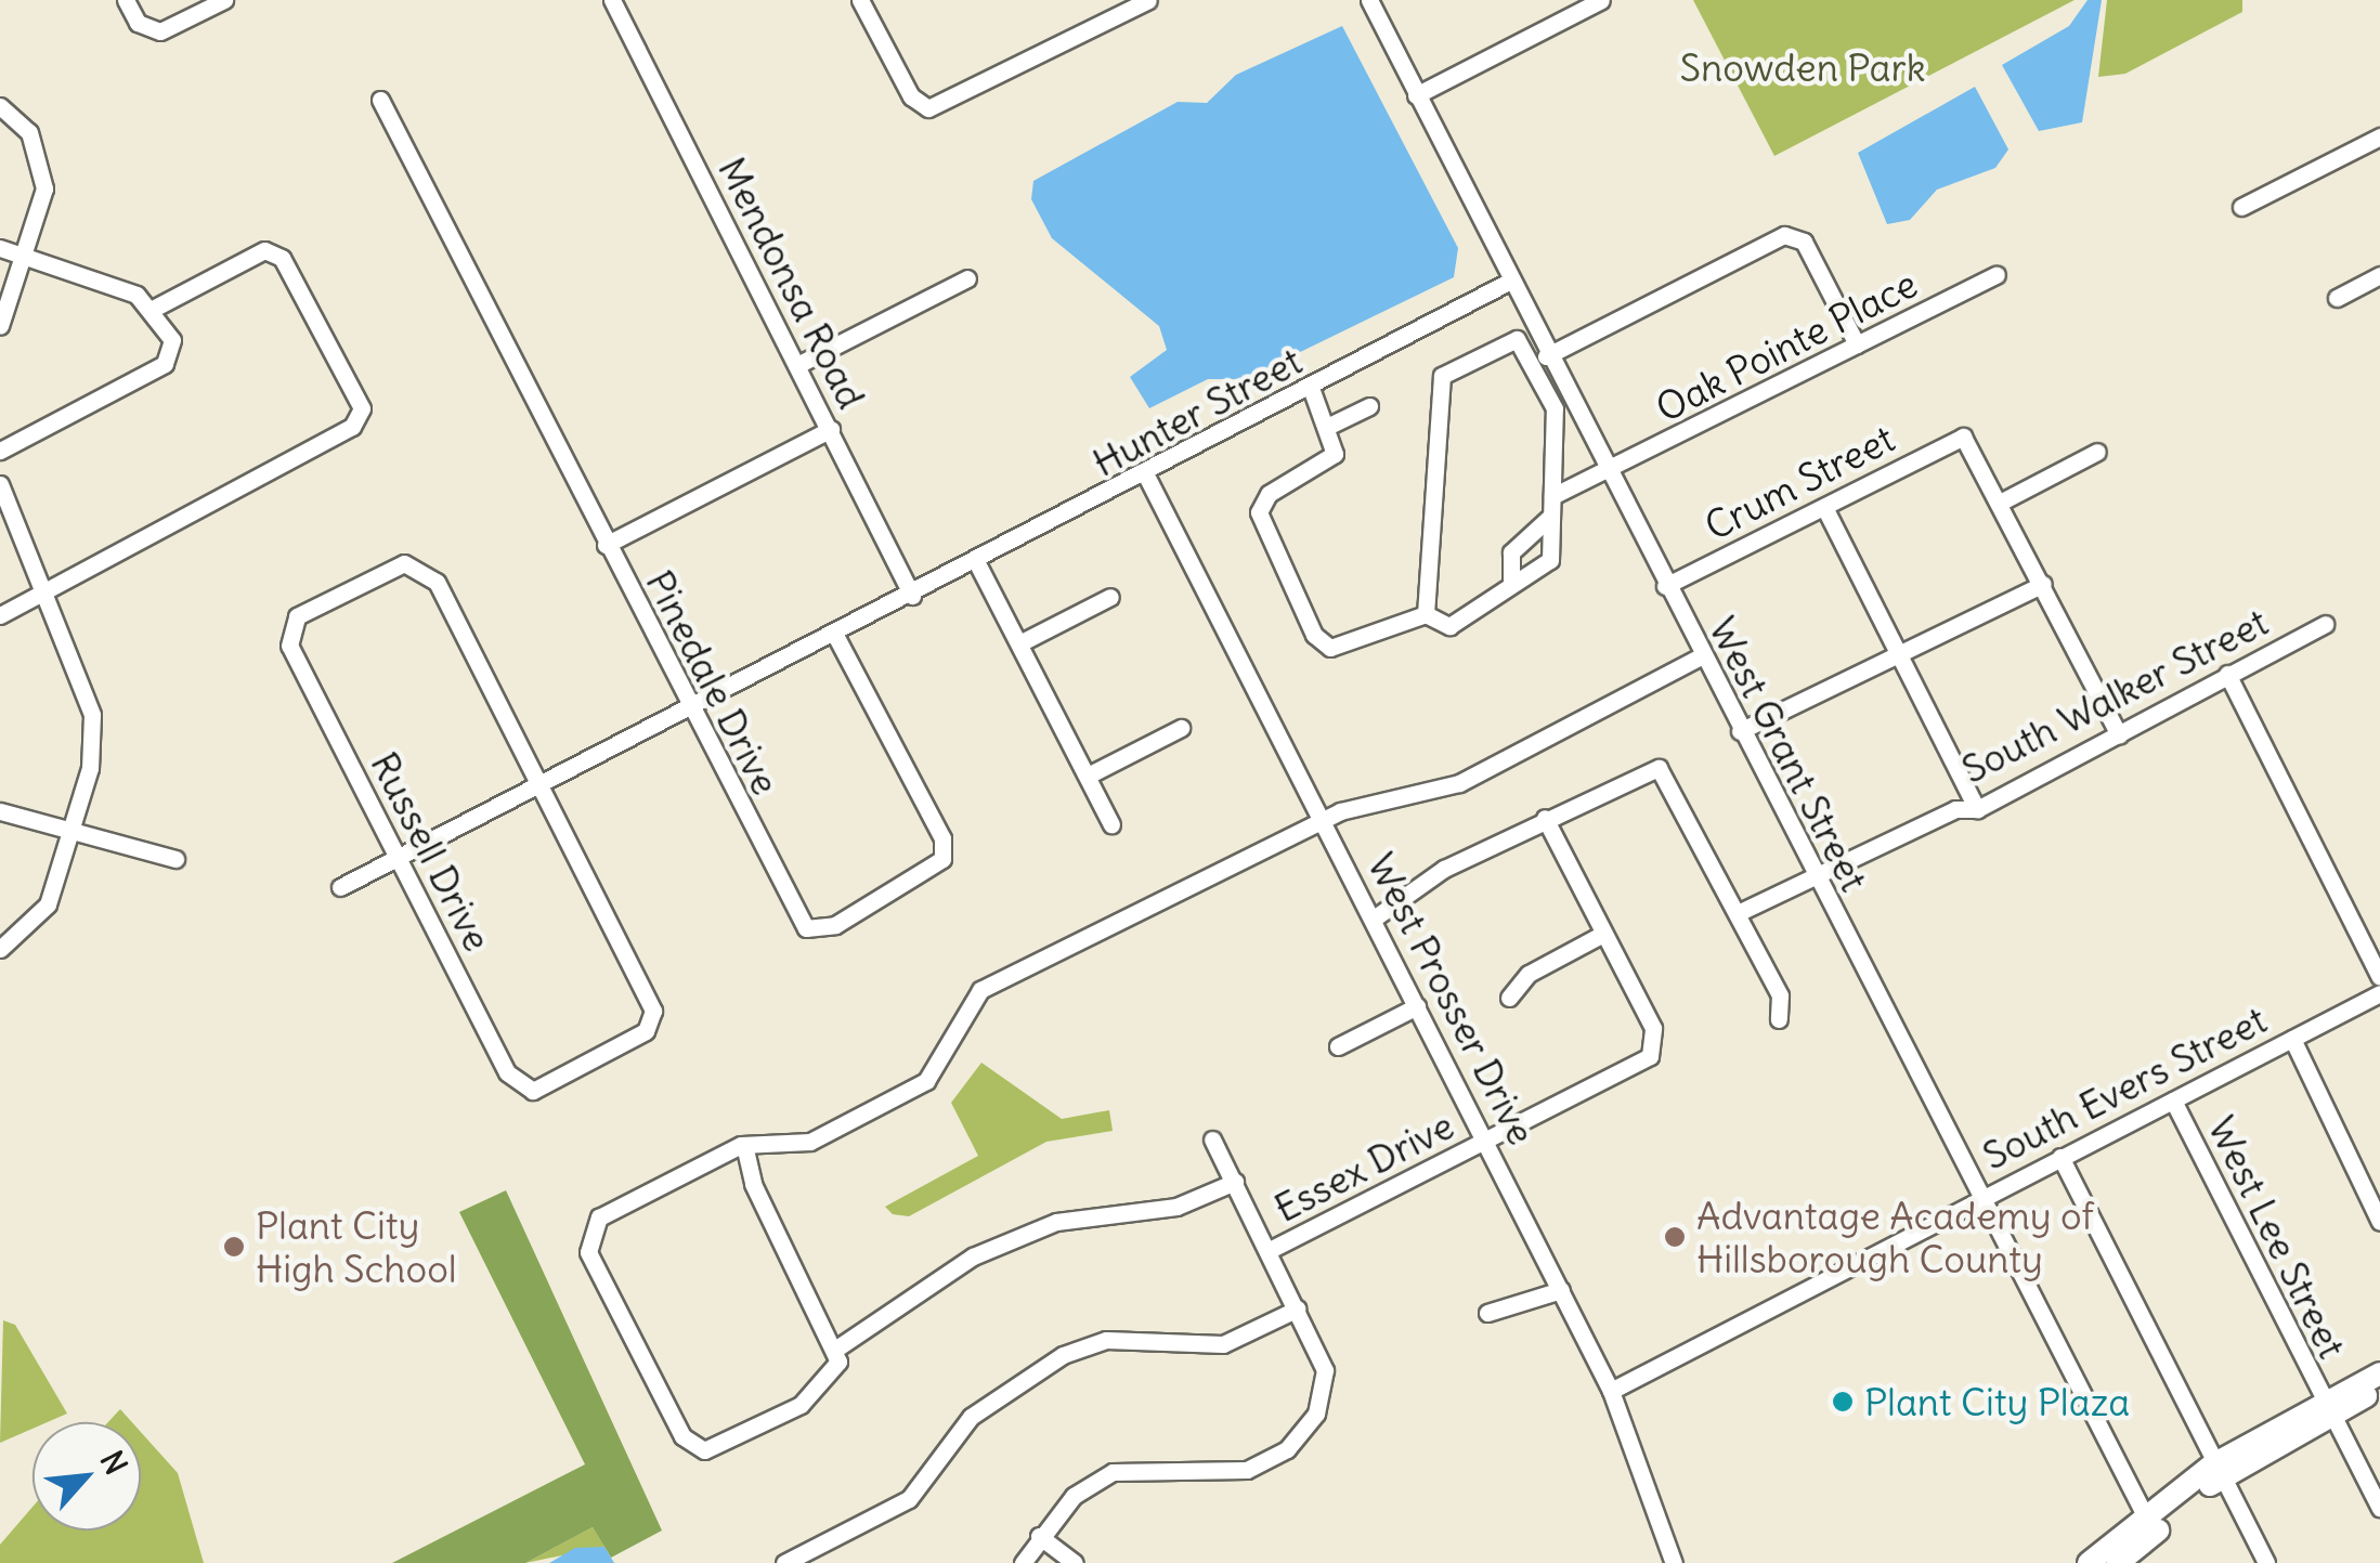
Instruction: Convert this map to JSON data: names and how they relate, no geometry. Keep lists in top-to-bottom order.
{
  "streets": {
    "street": [
      "Mendonsa Road",
      "Oak Pointe Place",
      "Hunter Street",
      "Crum Street",
      "Pinedale Drive",
      "South Walker Street",
      "West Grant Street",
      "Russell Drive",
      "West Prosser Drive",
      "South Evers Street",
      "Essex Drive",
      "West Lee Street"
    ]
  },
  "crossings": [
    ["Mendonsa Road", "Hunter Street"],
    ["Oak Pointe Place", "West Grant Street"],
    ["Hunter Street", "Pinedale Drive"],
    ["Hunter Street", "West Grant Street"],
    ["Hunter Street", "West Prosser Drive"],
    ["Crum Street", "West Grant Street"],
    ["South Walker Street", "West Grant Street"],
    ["West Grant Street", "South Evers Street"],
    ["West Prosser Drive", "South Evers Street"],
    ["West Prosser Drive", "Essex Drive"],
    ["South Evers Street", "West Lee Street"]
  ],
  "parks": ["Snowden Park"],
  "places": ["Advantage Academy of Hillsborough County", "Plant City High School", "Plant City Plaza"],
  "north": "top right"
}
